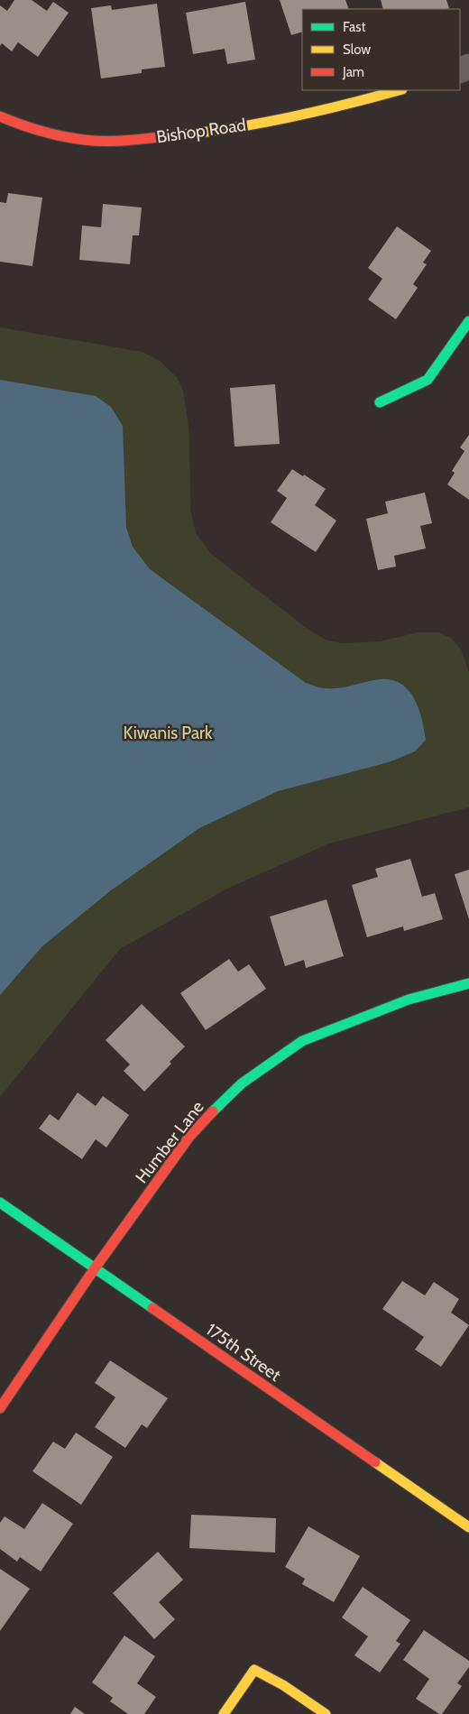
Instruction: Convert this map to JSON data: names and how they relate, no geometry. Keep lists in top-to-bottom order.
{
  "streets": {
    "street": ["Bishop Road", "Humber Lane", "175th Street"]
  },
  "crossings": [
    ["Humber Lane", "175th Street"]
  ],
  "parks": ["Kiwanis Park"],
  "legend": ["Fast", "Slow", "Jam"]
}
